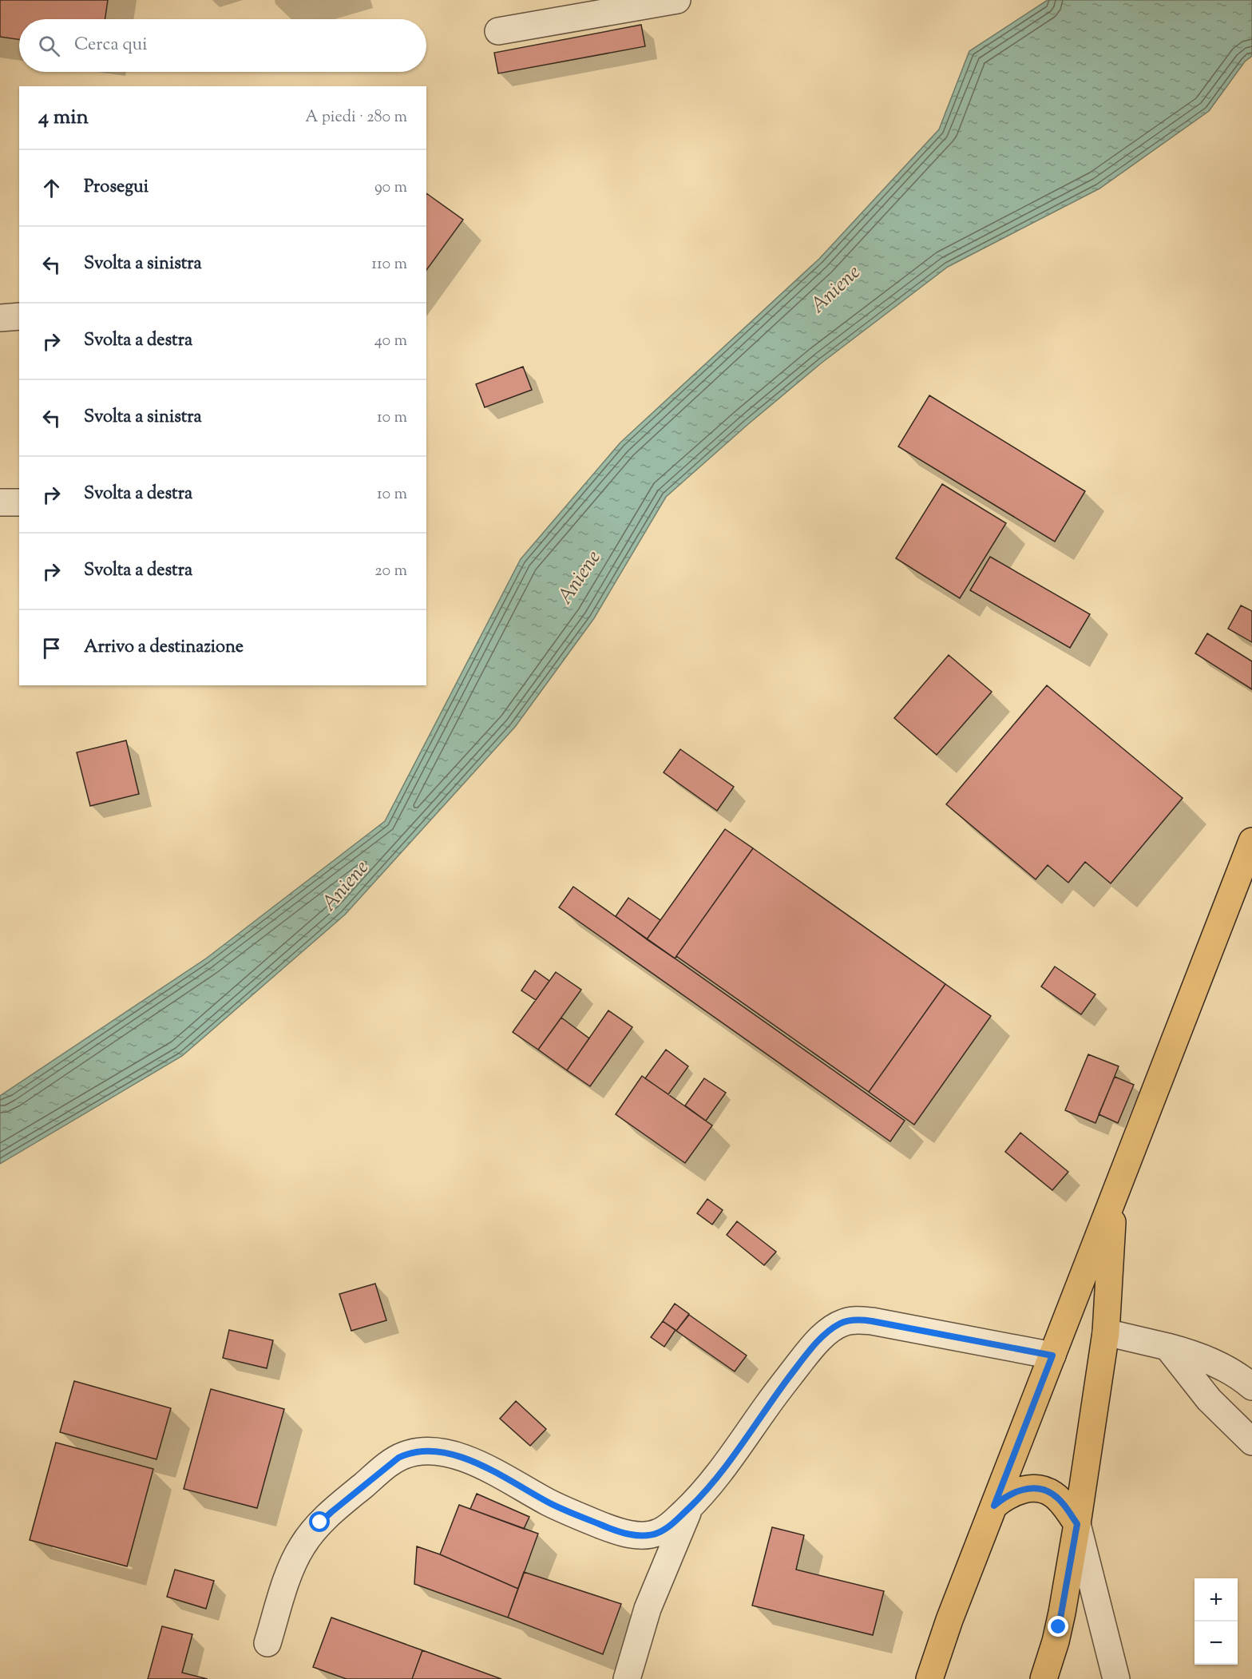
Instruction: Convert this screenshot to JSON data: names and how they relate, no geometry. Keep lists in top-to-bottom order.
{
  "water": ["Aniene"],
  "page": {
    "search": "Cerca qui",
    "heading": ["4 min", "A piedi · 280 m"],
    "list": [
      ["Prosegui", "90 m"],
      ["Svolta a sinistra", "110 m"],
      ["Svolta a destra", "40 m"],
      ["Svolta a sinistra", "10 m"],
      ["Svolta a destra", "10 m"],
      ["Svolta a destra", "20 m"],
      "Arrivo a destinazione"
    ],
    "map_buttons": ["+", "−"]
  }
}
